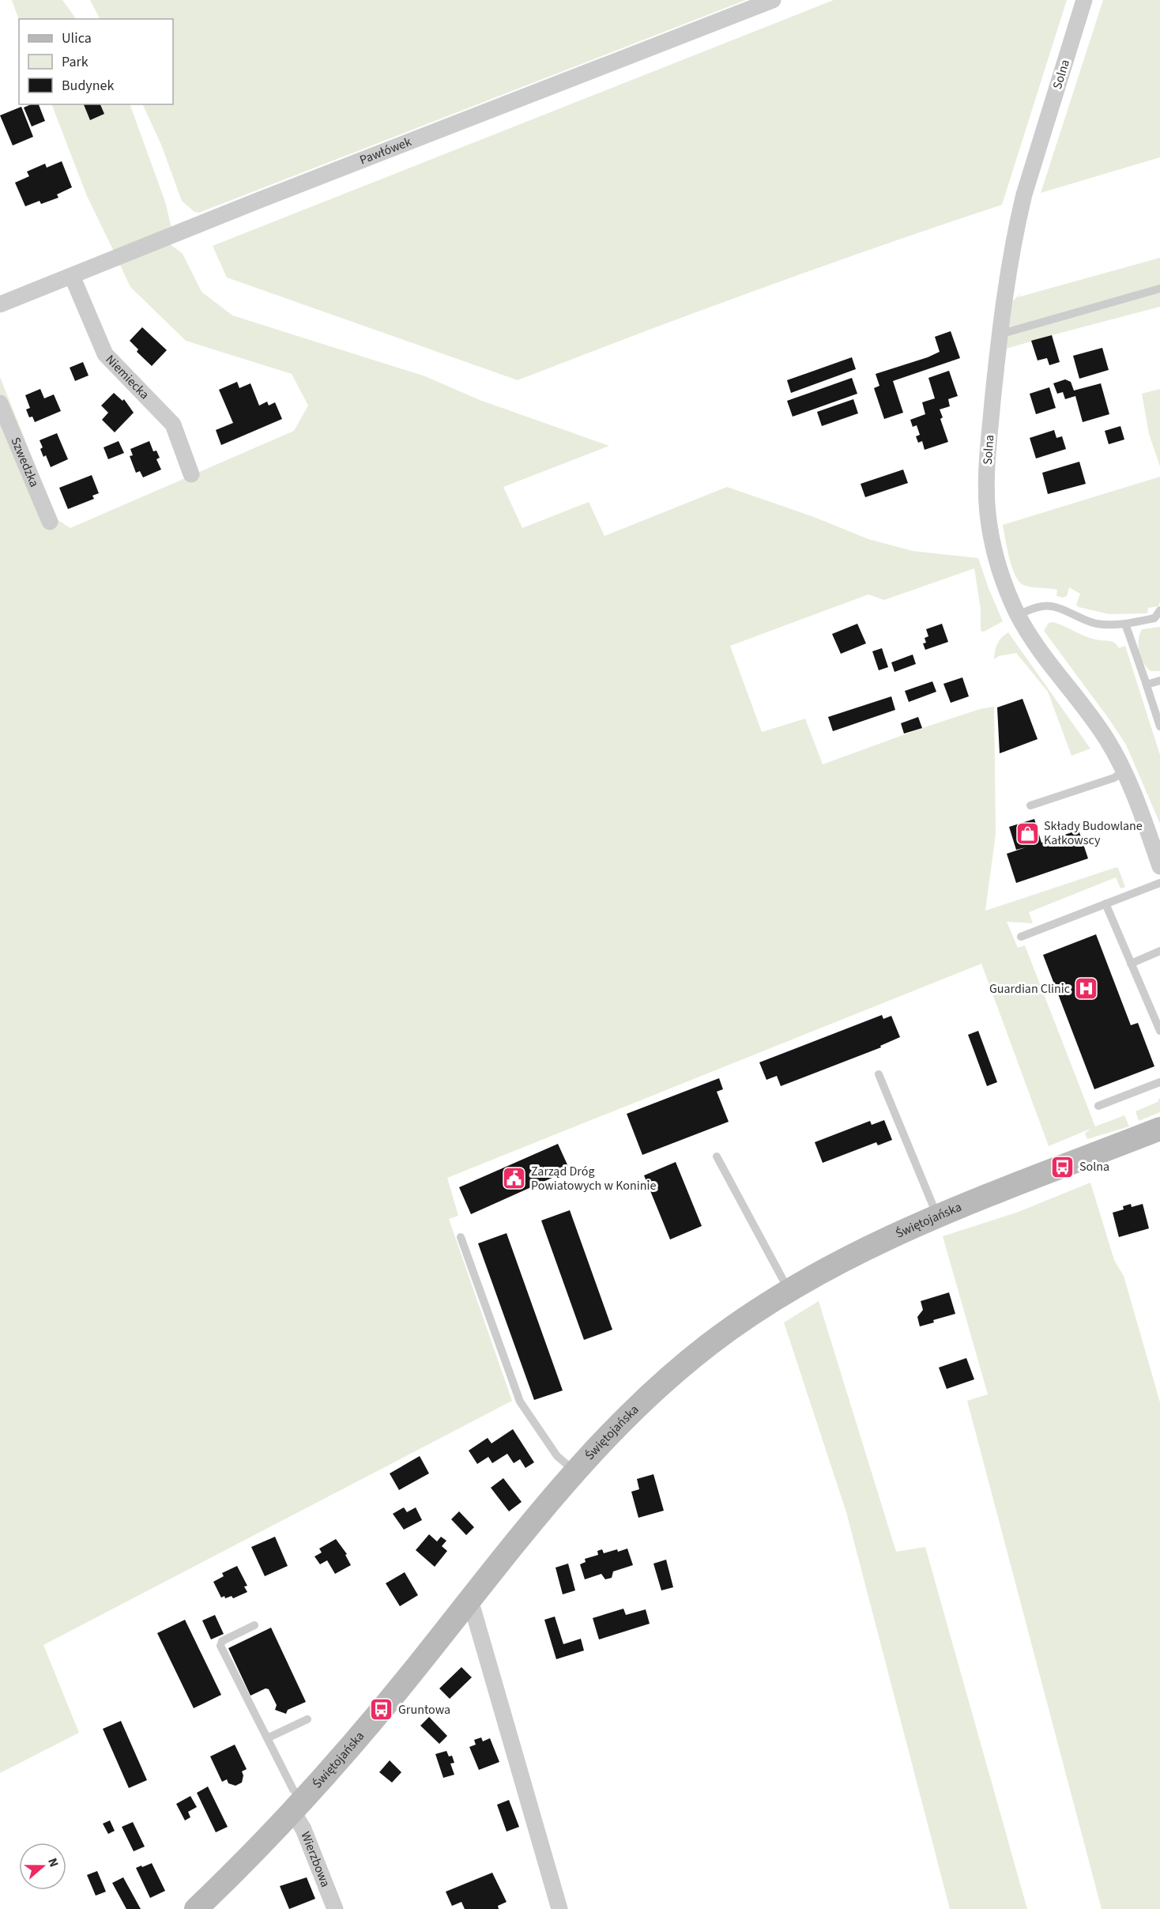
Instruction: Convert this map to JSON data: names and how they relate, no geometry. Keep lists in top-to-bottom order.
{
  "streets": {
    "street": [
      "Solna",
      "Pawłówek",
      "Niemiecka",
      "Szwedzka",
      "Świętojańska",
      "Wierzbowa"
    ]
  },
  "crossings": [
    ["Pawłówek", "Niemiecka"],
    ["Świętojańska", "Wierzbowa"]
  ],
  "places": {
    "shop": ["Składy Budowlane Kałkowscy"],
    "hospital": ["Guardian Clinic"],
    "bus stop": ["Solna", "Gruntowa"],
    "public building": ["Zarząd Dróg Powiatowych w Koninie"]
  },
  "legend": ["Ulica", "Park", "Budynek"],
  "north": "right"
}
